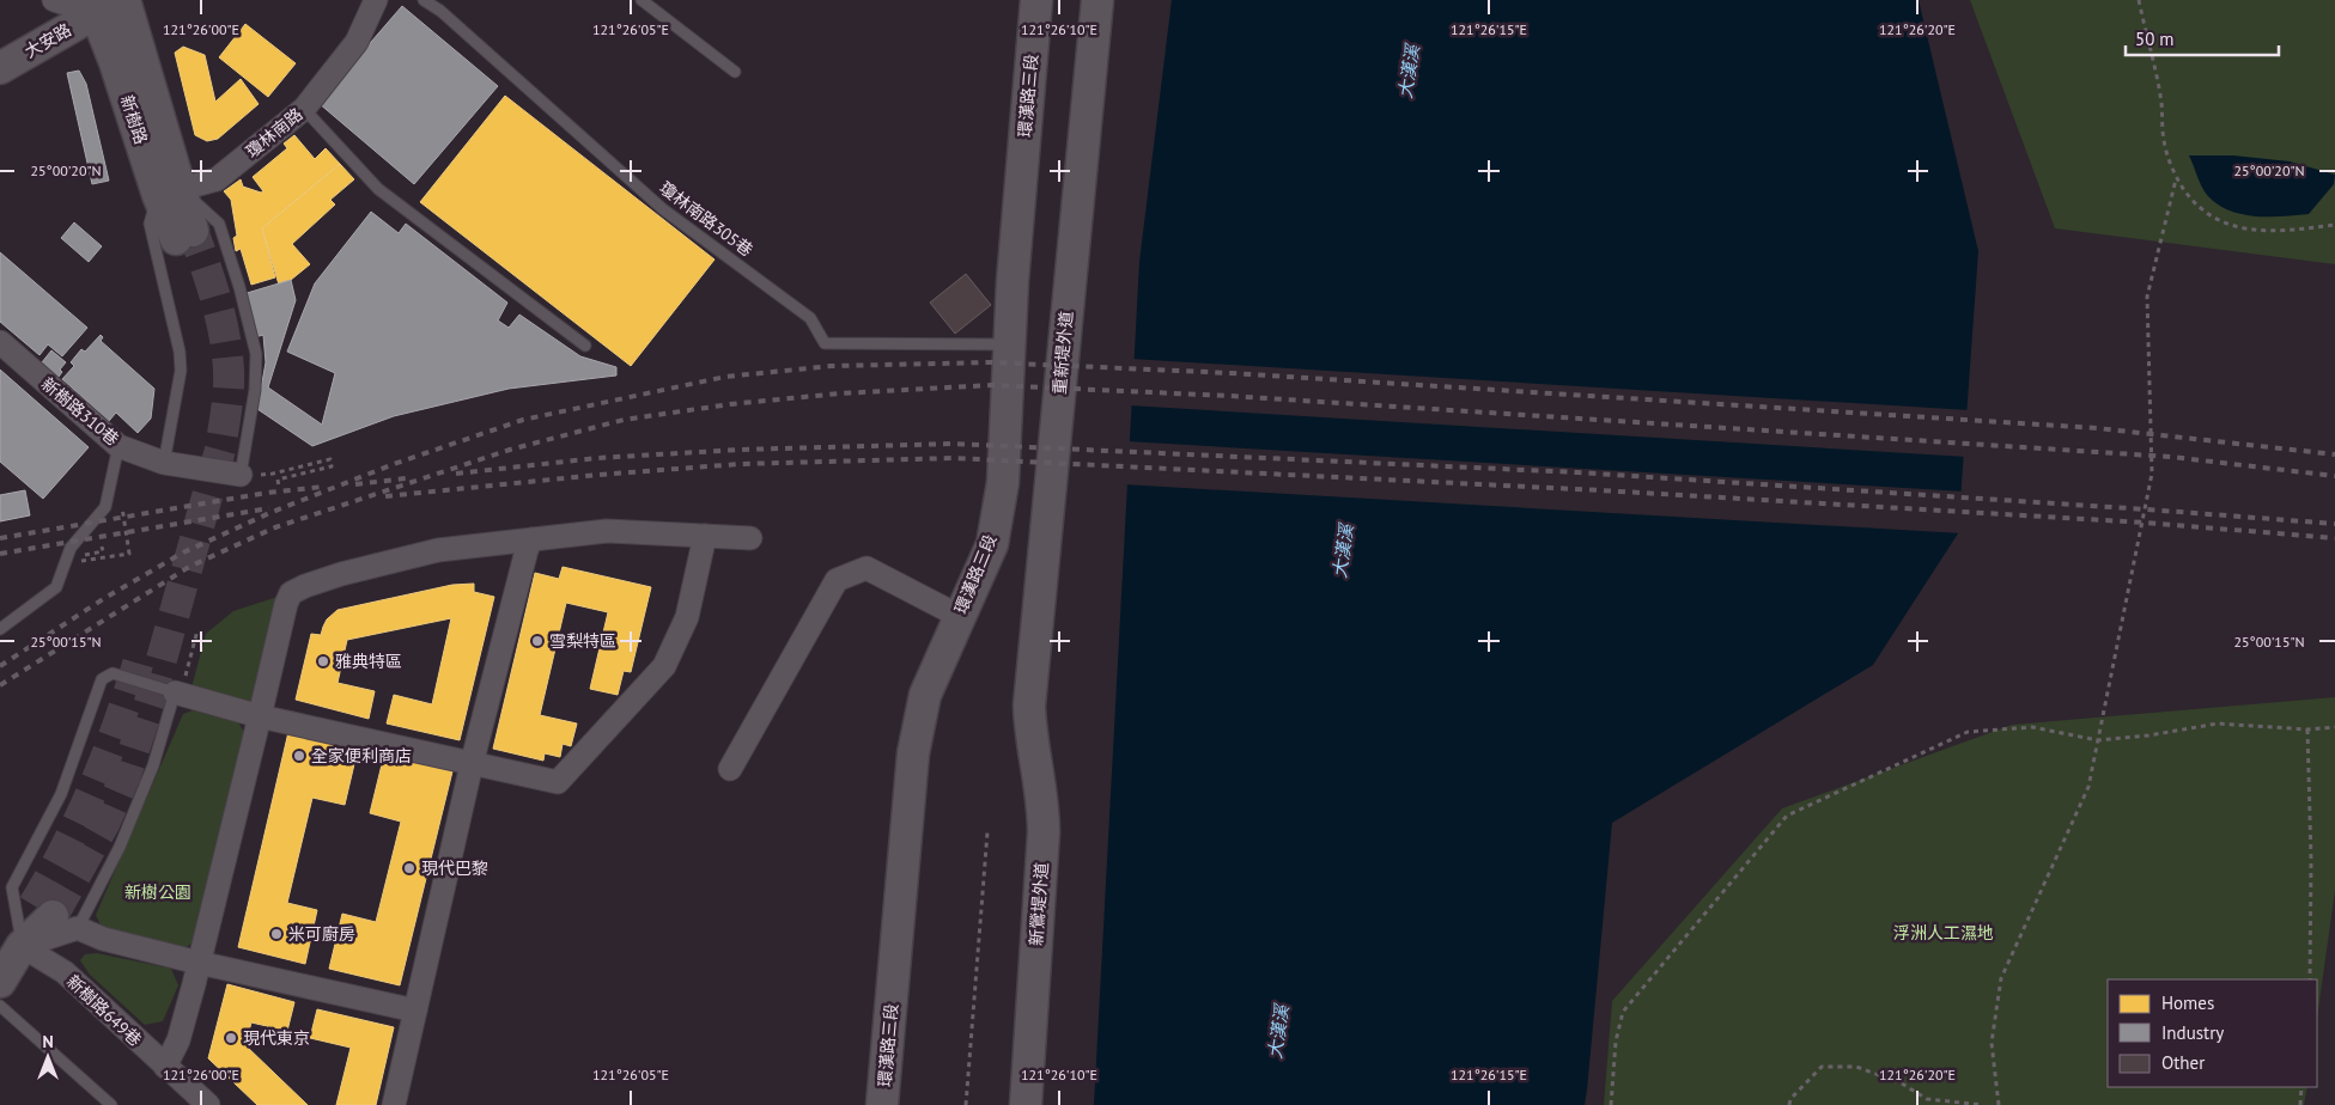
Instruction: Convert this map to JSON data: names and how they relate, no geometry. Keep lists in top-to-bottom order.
{
  "streets": {
    "street": [
      "大安路",
      "環漢路三段",
      "新樹路",
      "瓊林南路",
      "重新堤外道",
      "新樹路310巷",
      "新鶯堤外道",
      "新樹路649巷"
    ],
    "lane": ["瓊林南路305巷"]
  },
  "crossings": [
    ["大安路", "新樹路"],
    ["環漢路三段", "瓊林南路305巷"],
    ["新樹路", "瓊林南路"],
    ["重新堤外道", "新鶯堤外道"]
  ],
  "water": ["大漢溪"],
  "parks": ["新樹公園", "浮洲人工濕地"],
  "places": [
    "雪梨特區",
    "雅典特區",
    "全家便利商店",
    "現代巴黎",
    "米可廚房",
    "現代東京"
  ],
  "legend": ["Homes", "Industry", "Other"],
  "scale_bar": "50 m",
  "north": "top",
  "coordinates": [
    "121°26'00\"E",
    "121°26'05\"E",
    "121°26'10\"E",
    "121°26'15\"E",
    "121°26'20\"E",
    "25°00'20\"N",
    "25°00'15\"N"
  ]
}
